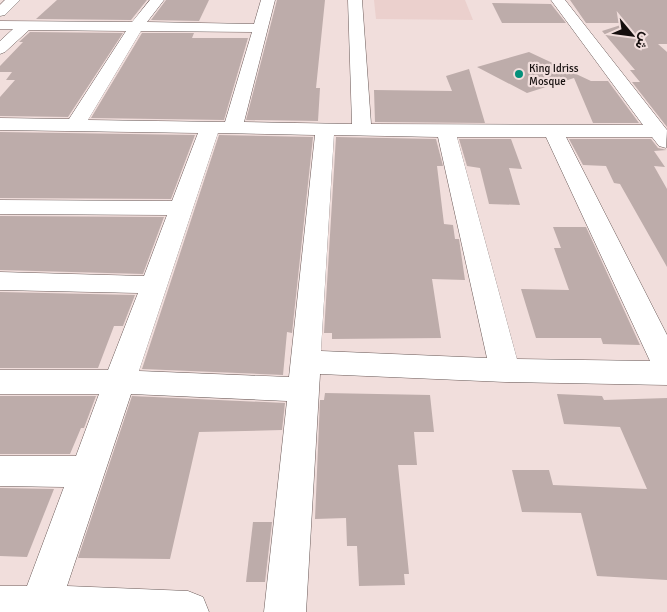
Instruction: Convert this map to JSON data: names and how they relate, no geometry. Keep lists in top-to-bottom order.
{
  "places": ["King Idriss Mosque"],
  "north": "bottom right"
}
